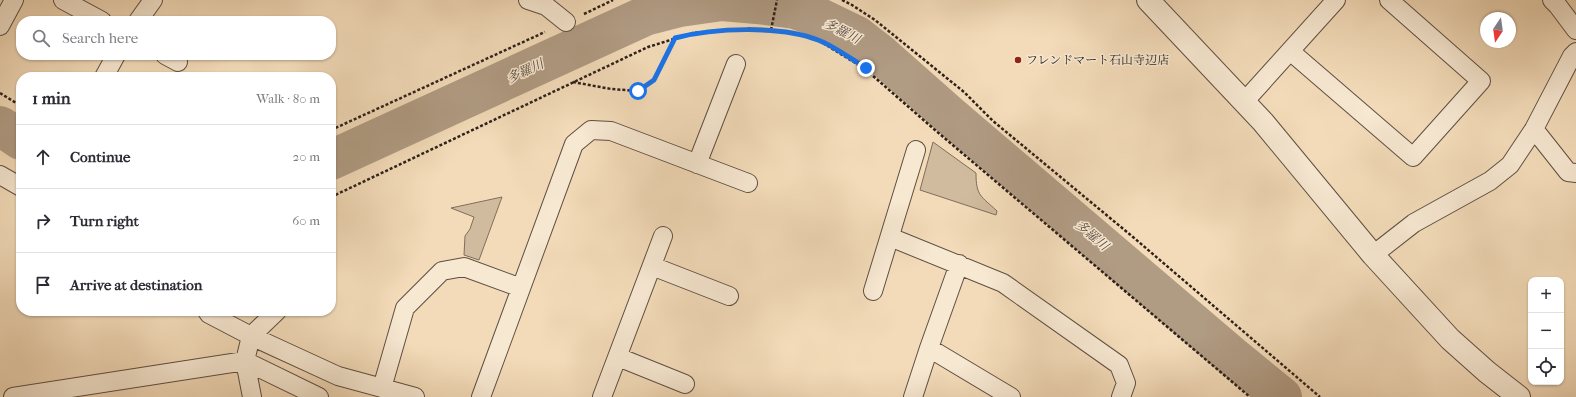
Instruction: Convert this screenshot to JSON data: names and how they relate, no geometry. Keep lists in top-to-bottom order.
{
  "water": ["多羅川"],
  "places": ["フレンドマート石山寺辺店"],
  "north": "bottom",
  "page": {
    "search": "Search here",
    "heading": ["1 min", "Walk · 80 m"],
    "list": [
      ["Continue", "20 m"],
      ["Turn right", "60 m"],
      "Arrive at destination"
    ],
    "map_buttons": ["+", "−"]
  }
}
